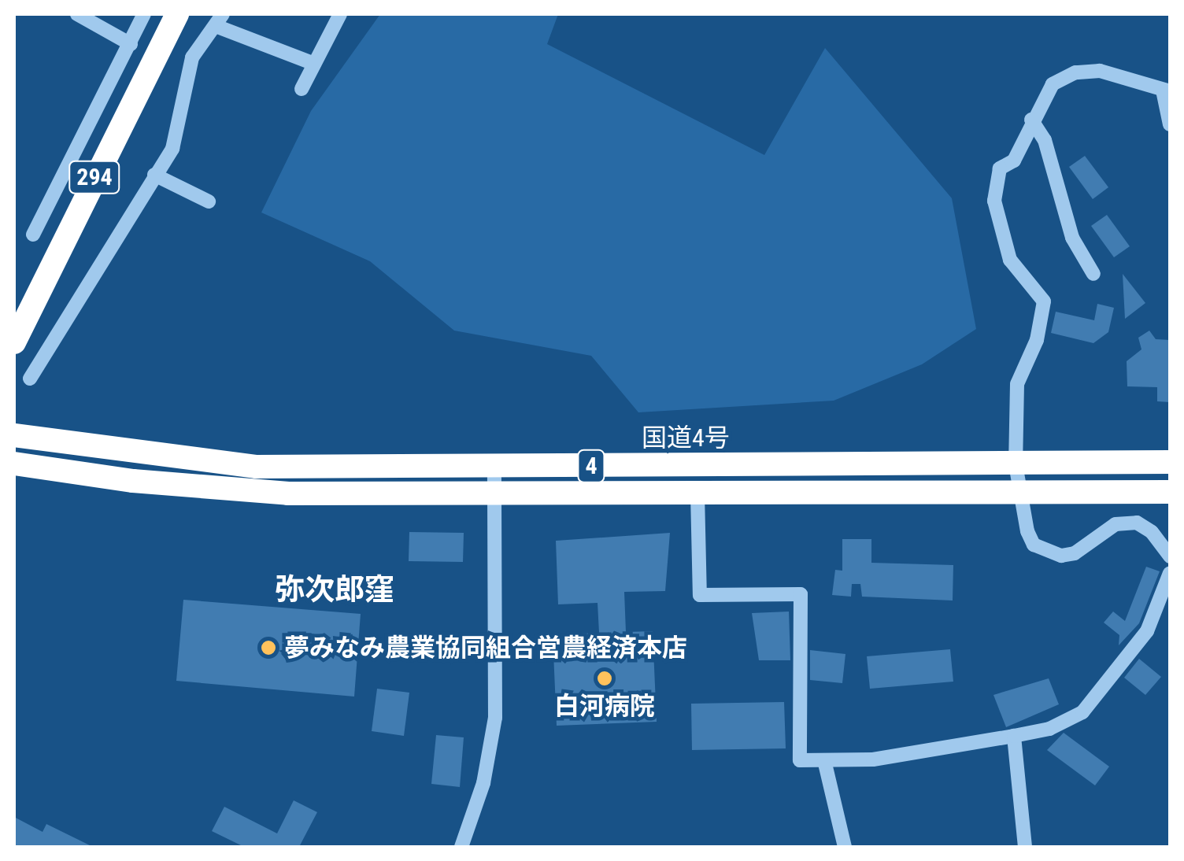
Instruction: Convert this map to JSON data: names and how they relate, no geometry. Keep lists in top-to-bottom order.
{
  "streets": {
    "highway": ["294", "国道4号", "4"]
  },
  "districts": ["弥次郎窪"],
  "places": ["夢みなみ農業協同組合営農経済本店", "白河病院"]
}
